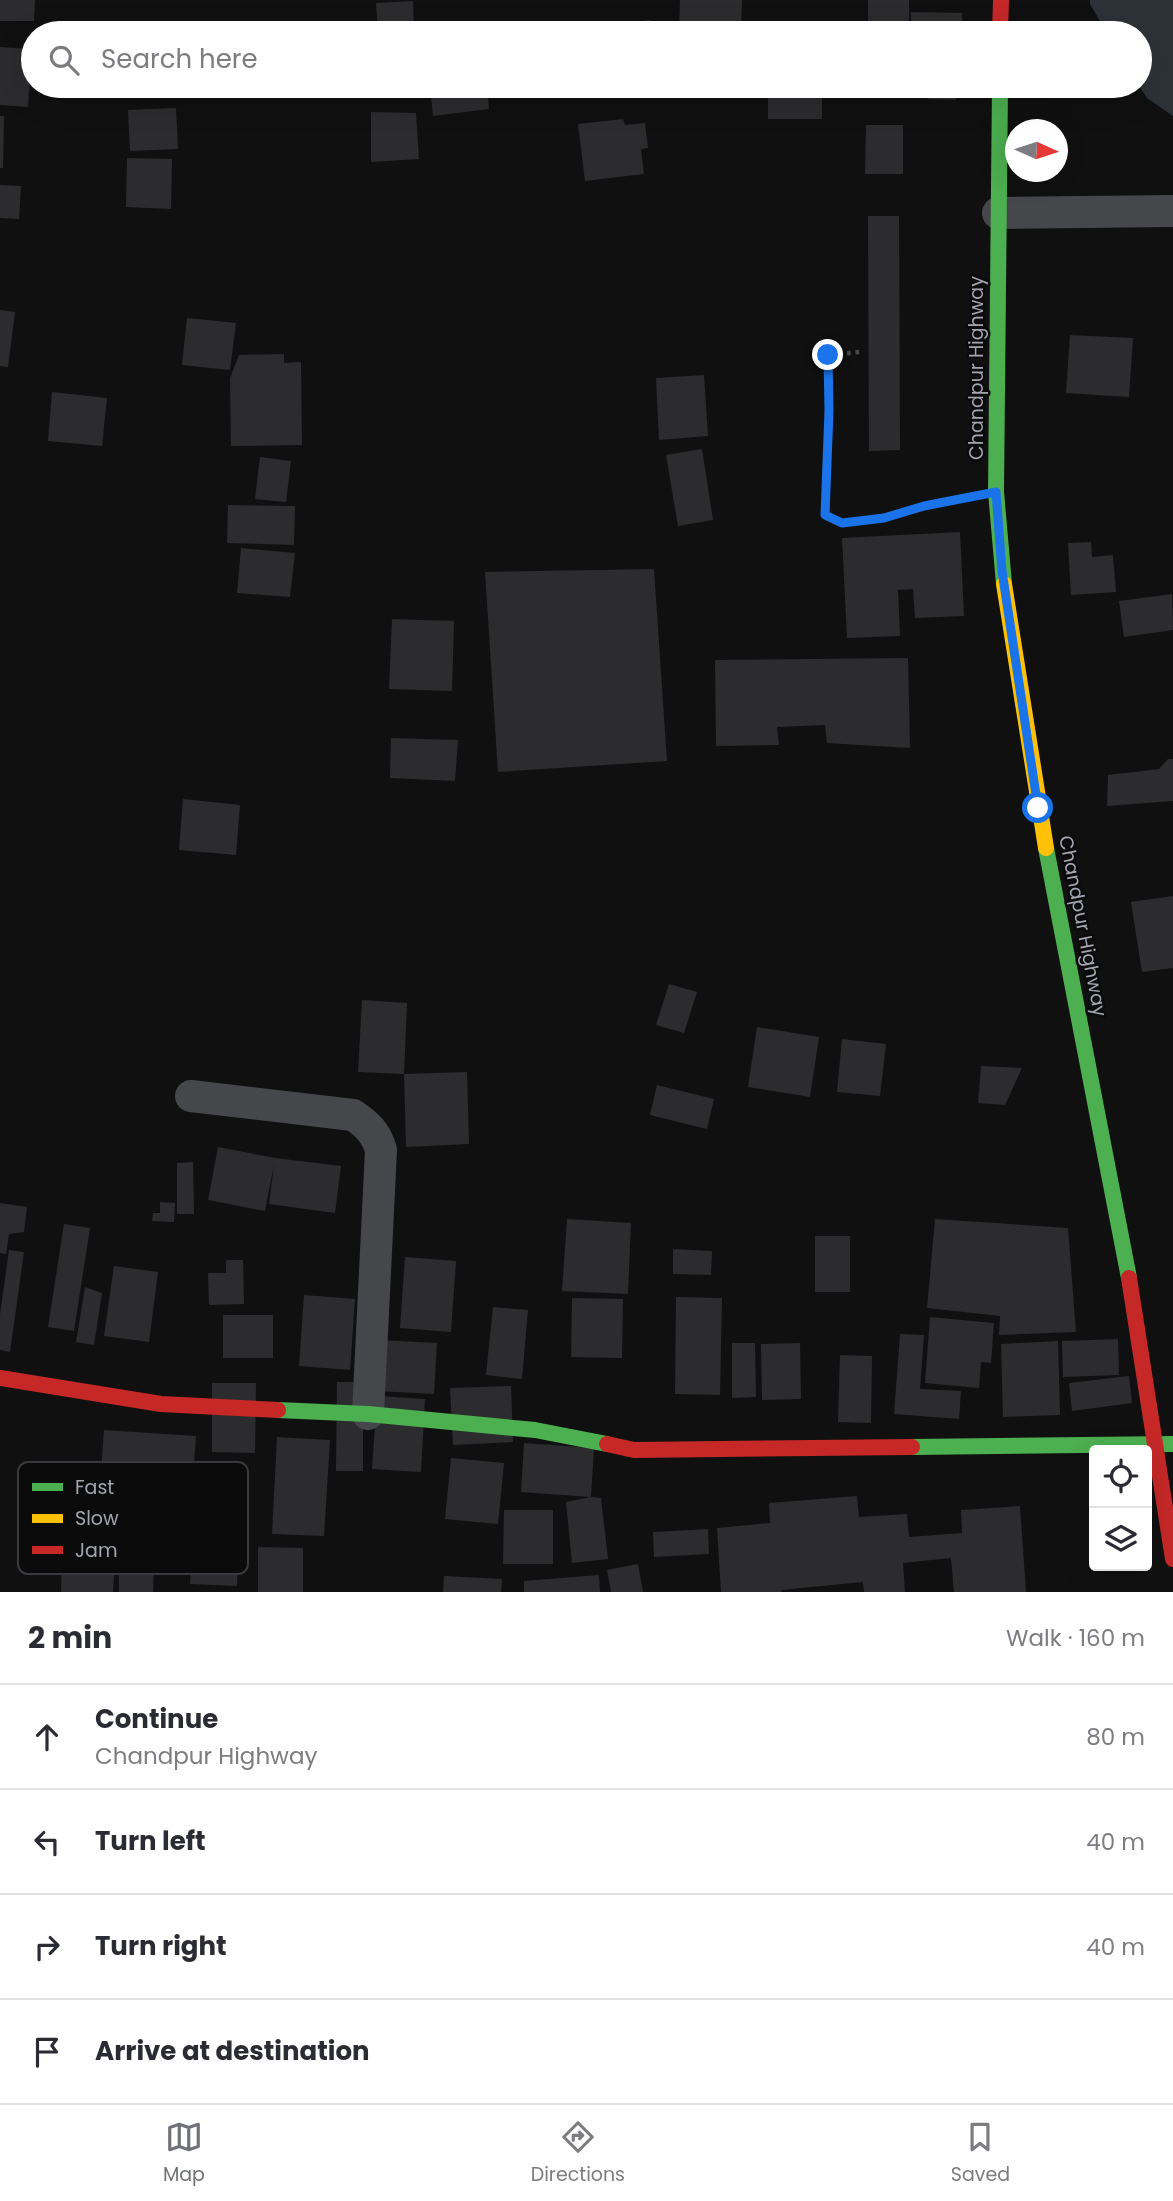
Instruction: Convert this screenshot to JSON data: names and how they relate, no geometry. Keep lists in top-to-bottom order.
{
  "streets": {
    "main road": ["Chandpur Highway"]
  },
  "legend": ["Fast", "Slow", "Jam"],
  "north": "right",
  "page": {
    "search": "Search here",
    "heading": ["2 min", "Walk · 160 m"],
    "list": [
      ["Continue", "Chandpur Highway", "80 m"],
      ["Turn left", "40 m"],
      ["Turn right", "40 m"],
      "Arrive at destination"
    ],
    "nav": ["Map", "Directions", "Saved"]
  }
}
